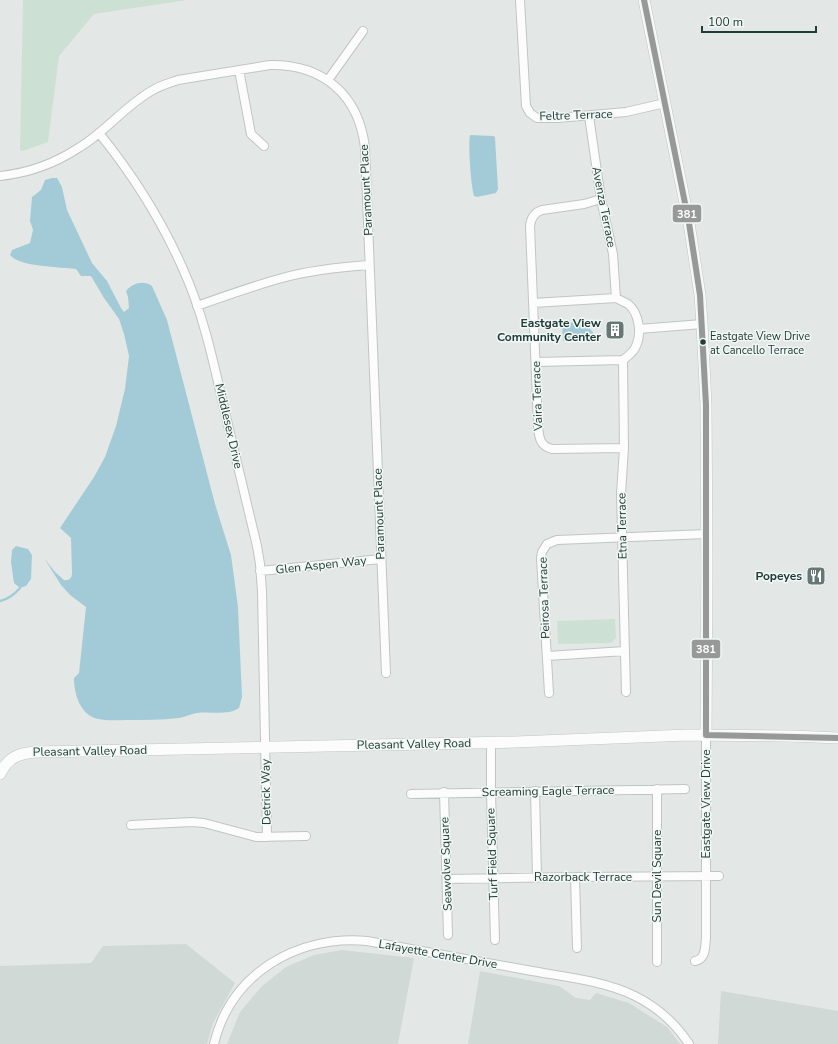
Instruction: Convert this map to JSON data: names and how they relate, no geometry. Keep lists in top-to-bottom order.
{
  "streets": {
    "street": [
      "Feltre Terrace",
      "Paramount Place",
      "Avenza Terrace",
      "Vaira Terrace",
      "Middlesex Drive",
      "Etna Terrace",
      "Glen Aspen Way",
      "Peirosa Terrace",
      "Pleasant Valley Road",
      "Screaming Eagle Terrace",
      "Detrick Way",
      "Eastgate View Drive",
      "Turf Field Square",
      "Seawolve Square",
      "Sun Devil Square",
      "Razorback Terrace",
      "Lafayette Center Drive"
    ]
  },
  "crossings": [
    ["Feltre Terrace", "Avenza Terrace"],
    ["Feltre Terrace", "Eastgate View Drive"],
    ["Paramount Place", "Middlesex Drive"],
    ["Paramount Place", "Glen Aspen Way"],
    ["Avenza Terrace", "Vaira Terrace"],
    ["Vaira Terrace", "Etna Terrace"],
    ["Middlesex Drive", "Glen Aspen Way"],
    ["Middlesex Drive", "Pleasant Valley Road"],
    ["Middlesex Drive", "Detrick Way"],
    ["Etna Terrace", "Peirosa Terrace"],
    ["Peirosa Terrace", "Eastgate View Drive"],
    ["Pleasant Valley Road", "Detrick Way"],
    ["Pleasant Valley Road", "Eastgate View Drive"],
    ["Pleasant Valley Road", "Turf Field Square"],
    ["Screaming Eagle Terrace", "Turf Field Square"],
    ["Screaming Eagle Terrace", "Seawolve Square"],
    ["Screaming Eagle Terrace", "Sun Devil Square"],
    ["Eastgate View Drive", "Razorback Terrace"],
    ["Turf Field Square", "Razorback Terrace"],
    ["Seawolve Square", "Razorback Terrace"],
    ["Sun Devil Square", "Razorback Terrace"]
  ],
  "places": {
    "building": ["Eastgate View Community Center"],
    "other": ["Eastgate View Drive at Cancello Terrace"],
    "restaurant": ["Popeyes"]
  },
  "lines": ["transit line 381"],
  "scale_bar": "100 m"
}
